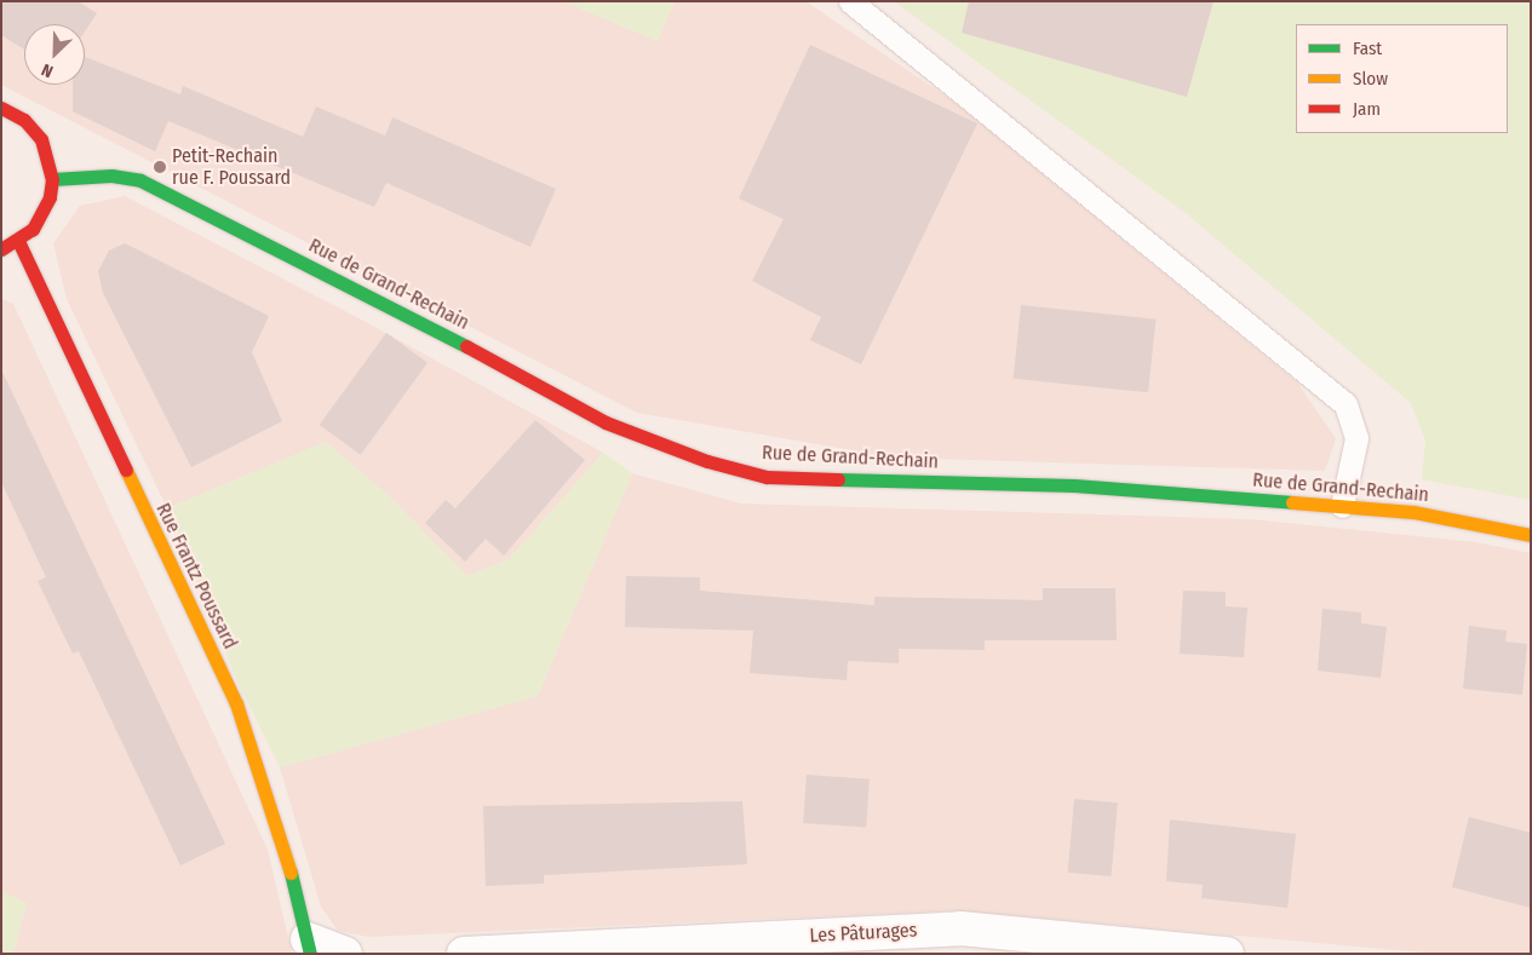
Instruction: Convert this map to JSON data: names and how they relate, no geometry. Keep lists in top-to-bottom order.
{
  "streets": {
    "street": ["Rue de Grand-Rechain", "Rue Frantz Poussard", "Les Pâturages"]
  },
  "places": ["Petit-Rechain rue F. Poussard"],
  "legend": ["Fast", "Slow", "Jam"],
  "north": "bottom left"
}
